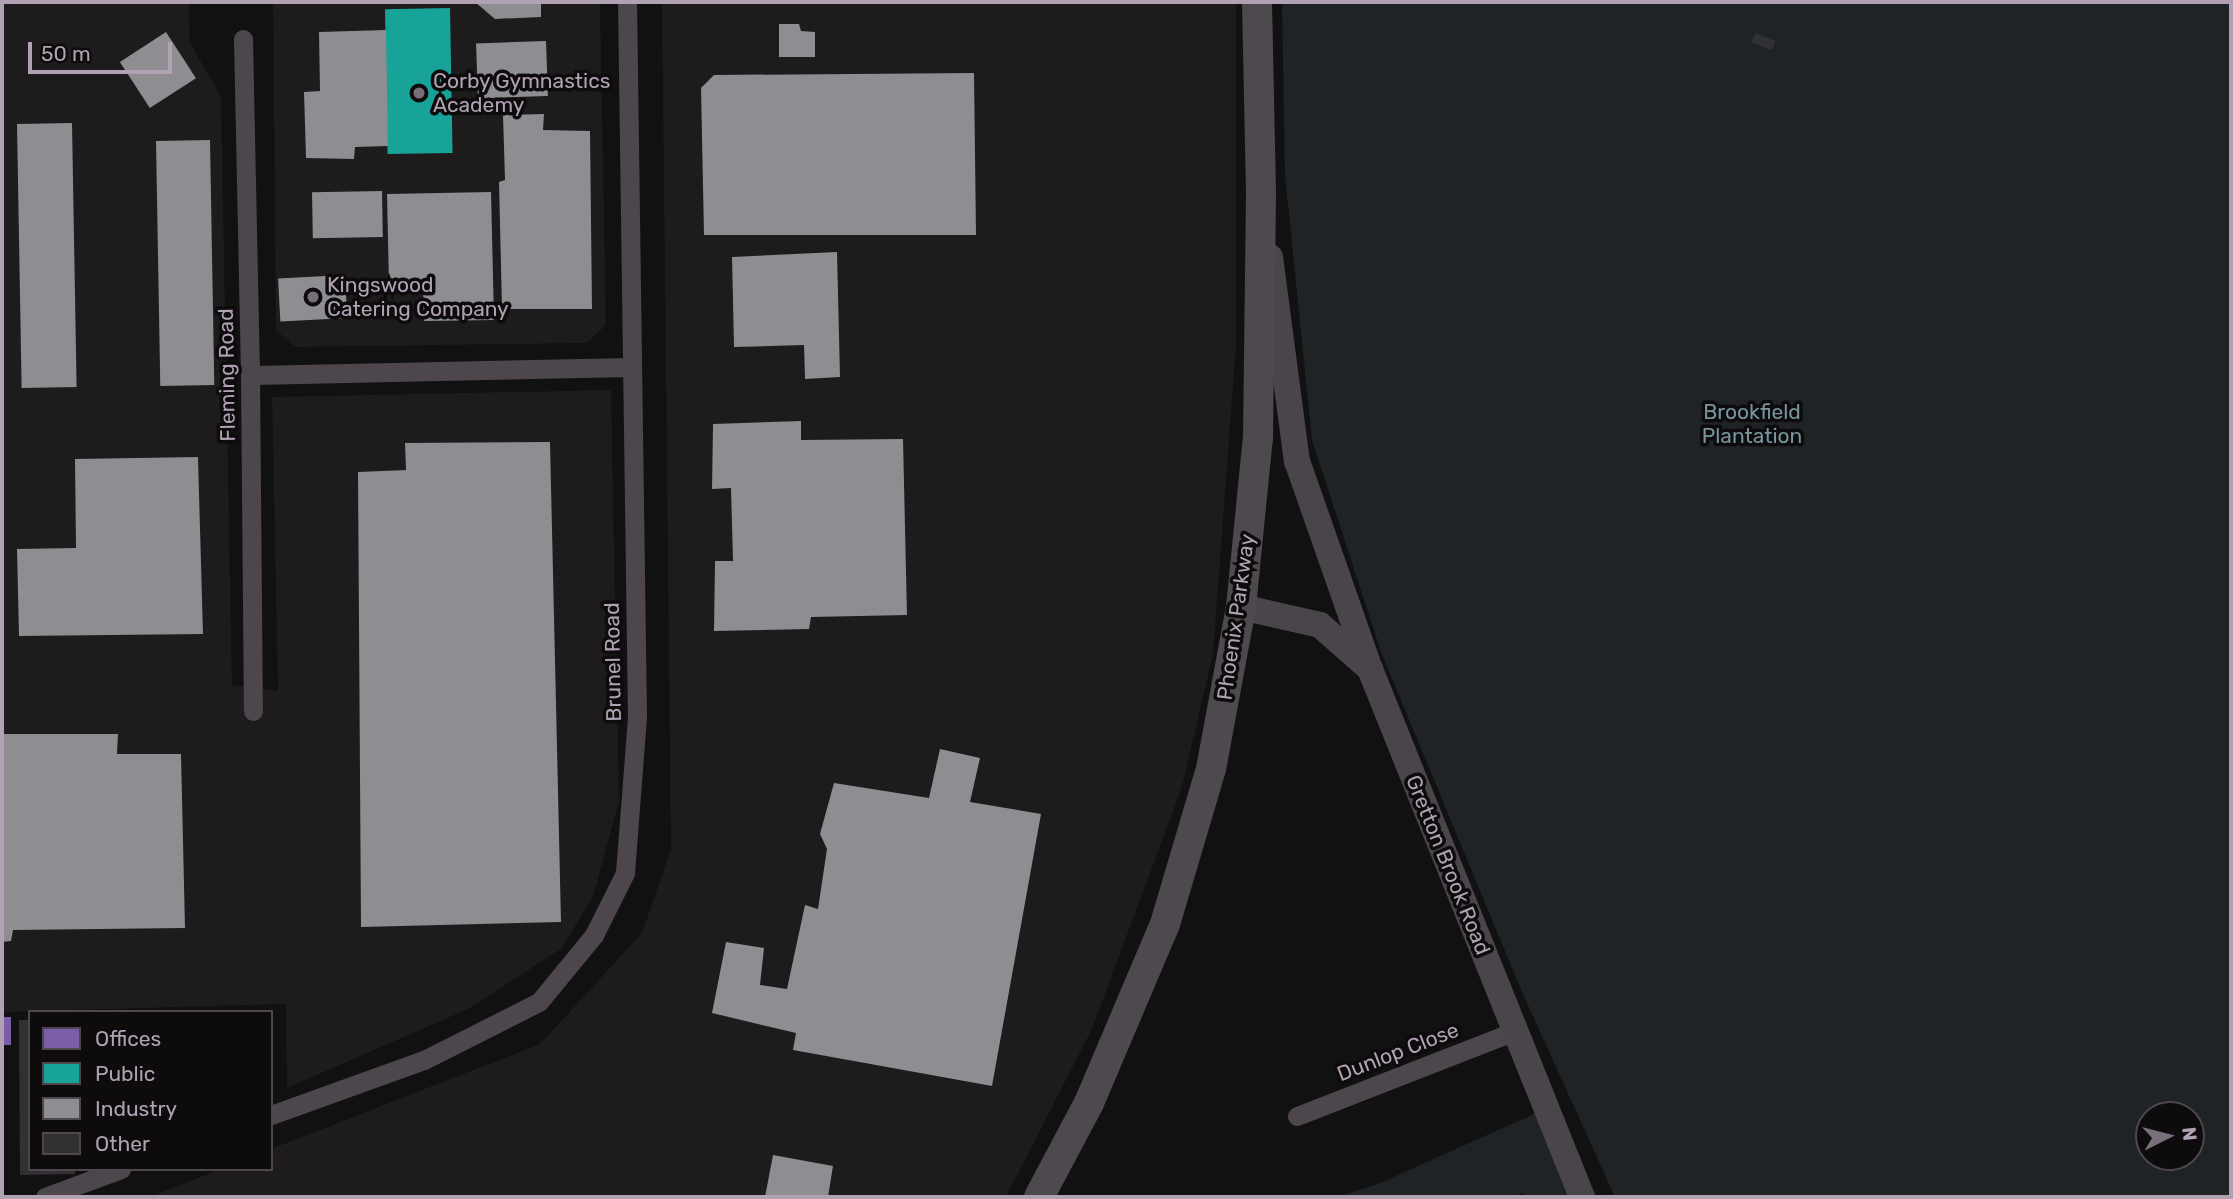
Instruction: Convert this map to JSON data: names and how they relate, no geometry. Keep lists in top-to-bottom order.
{
  "streets": {
    "main road": ["Phoenix Parkway"],
    "street": [
      "Fleming Road",
      "Brunel Road",
      "Gretton Brook Road",
      "Dunlop Close"
    ]
  },
  "crossings": [
    ["Phoenix Parkway", "Gretton Brook Road"],
    ["Gretton Brook Road", "Dunlop Close"]
  ],
  "parks": ["Brookfield Plantation"],
  "places": ["Corby Gymnastics Academy", "Kingswood Catering Company"],
  "legend": [
    "Offices",
    "Public",
    "Industry",
    "Other"
  ],
  "scale_bar": "50 m",
  "north": "right"
}
